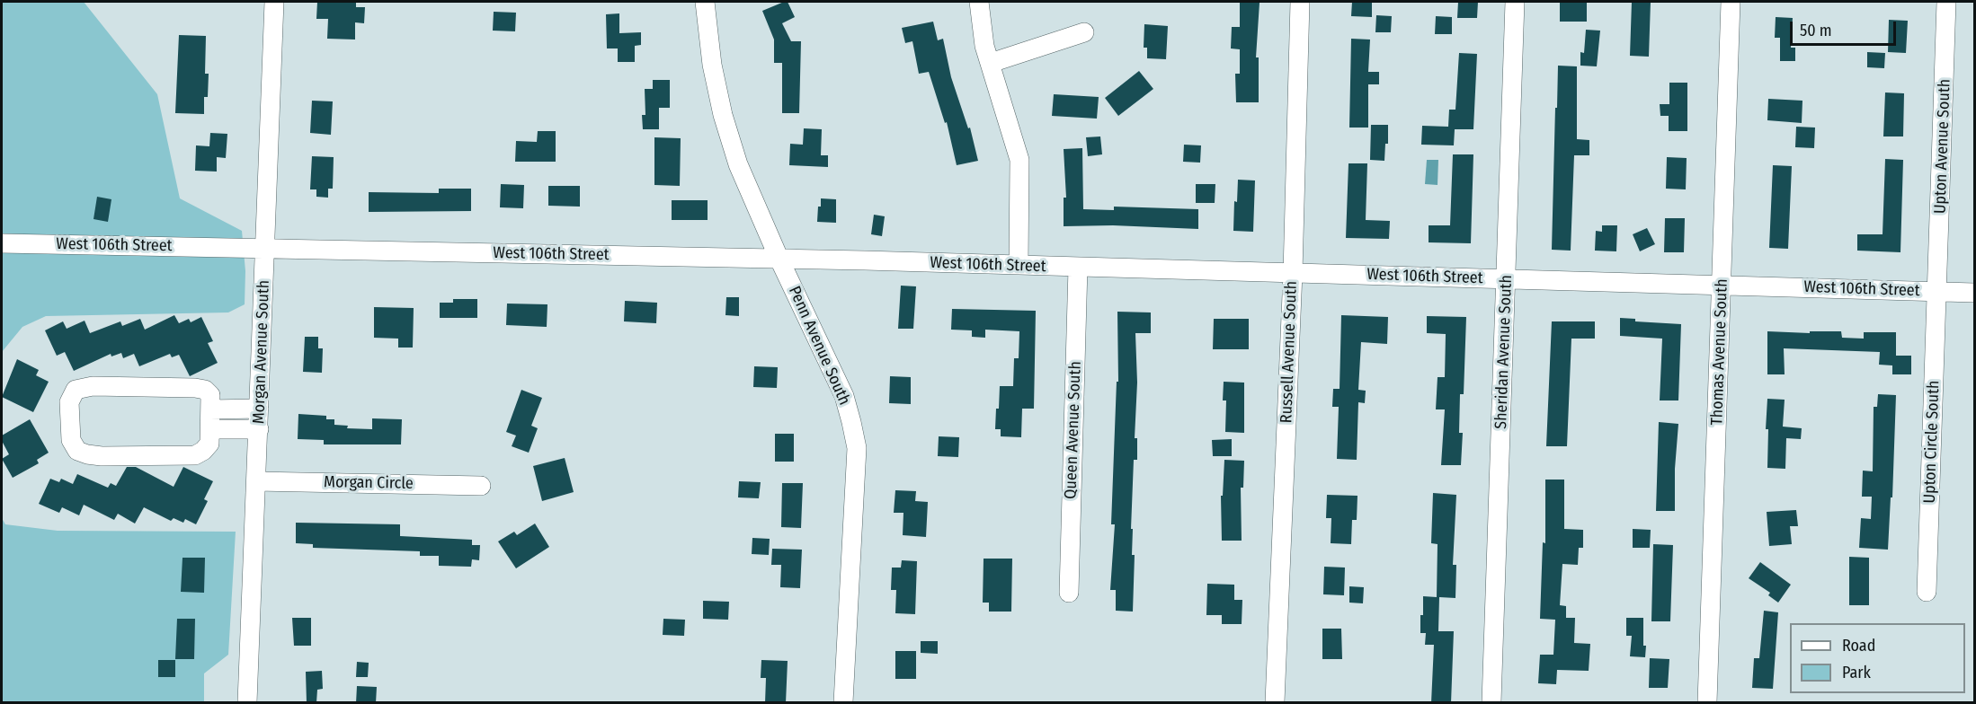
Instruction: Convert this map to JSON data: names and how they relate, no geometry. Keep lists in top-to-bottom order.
{
  "streets": {
    "street": [
      "Upton Avenue South",
      "West 106th Street",
      "Penn Avenue South",
      "Morgan Avenue South",
      "Russell Avenue South",
      "Sheridan Avenue South",
      "Thomas Avenue South",
      "Queen Avenue South",
      "Upton Circle South",
      "Morgan Circle"
    ]
  },
  "crossings": [
    ["Upton Avenue South", "West 106th Street"],
    ["Upton Avenue South", "Upton Circle South"],
    ["West 106th Street", "Penn Avenue South"],
    ["West 106th Street", "Morgan Avenue South"],
    ["West 106th Street", "Russell Avenue South"],
    ["West 106th Street", "Sheridan Avenue South"],
    ["West 106th Street", "Thomas Avenue South"],
    ["West 106th Street", "Queen Avenue South"],
    ["West 106th Street", "Upton Circle South"],
    ["Morgan Avenue South", "Morgan Circle"]
  ],
  "legend": ["Road", "Park"],
  "scale_bar": "50 m"
}
